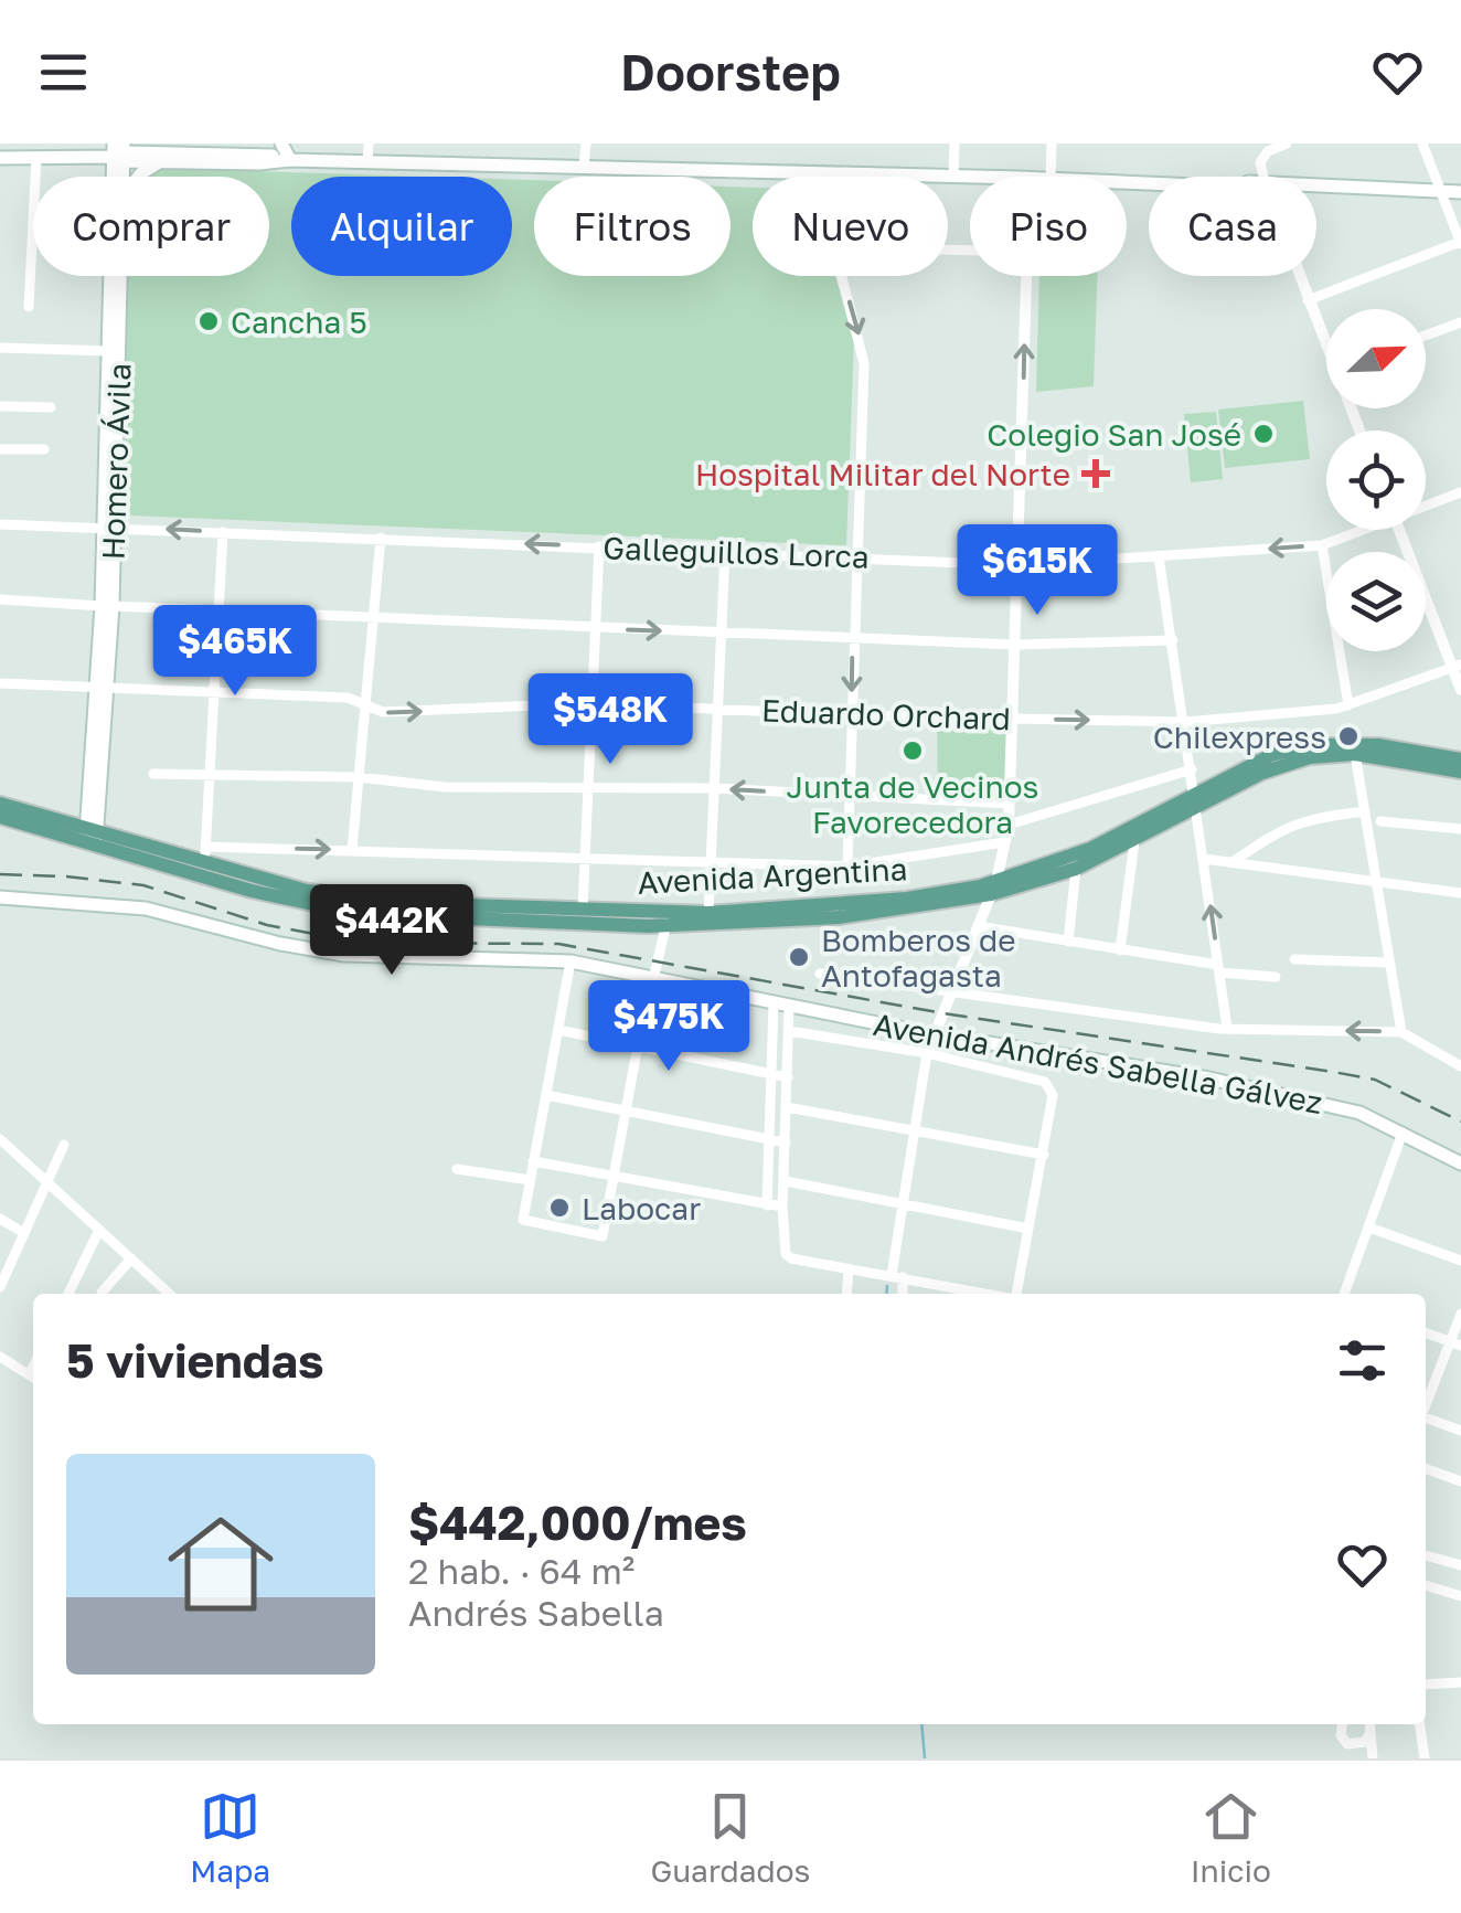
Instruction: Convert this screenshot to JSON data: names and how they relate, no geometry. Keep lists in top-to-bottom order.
{
  "streets": {
    "main road": ["Homero Ávila", "Avenida Argentina", "Avenida Andrés Sabella Gálvez"],
    "street": ["Galleguillos Lorca", "Eduardo Orchard"]
  },
  "crossings": [
    ["Homero Ávila", "Galleguillos Lorca"],
    ["Homero Ávila", "Eduardo Orchard"],
    ["Homero Ávila", "Avenida Argentina"]
  ],
  "places": {
    "other": [
      "Cancha 5",
      "Colegio San José",
      "Chilexpress",
      "Junta de Vecinos Favorecedora",
      "Bomberos de Antofagasta",
      "Labocar"
    ],
    "health": ["Hospital Militar del Norte"]
  },
  "north": "top right",
  "page": {
    "header": "Doorstep",
    "chip": [
      "Comprar",
      "Alquilar",
      "Filtros",
      "Nuevo",
      "Piso",
      "Casa"
    ],
    "price": [
      "$615K",
      "$465K",
      "$548K",
      "$442K",
      "$475K"
    ],
    "heading": "5 viviendas",
    "list": [
      {
        "name": "$442,000/mes",
        "note": "2 hab. · 64 m² · Andrés Sabella"
      }
    ],
    "tabs": ["Mapa", "Guardados", "Inicio"]
  }
}
